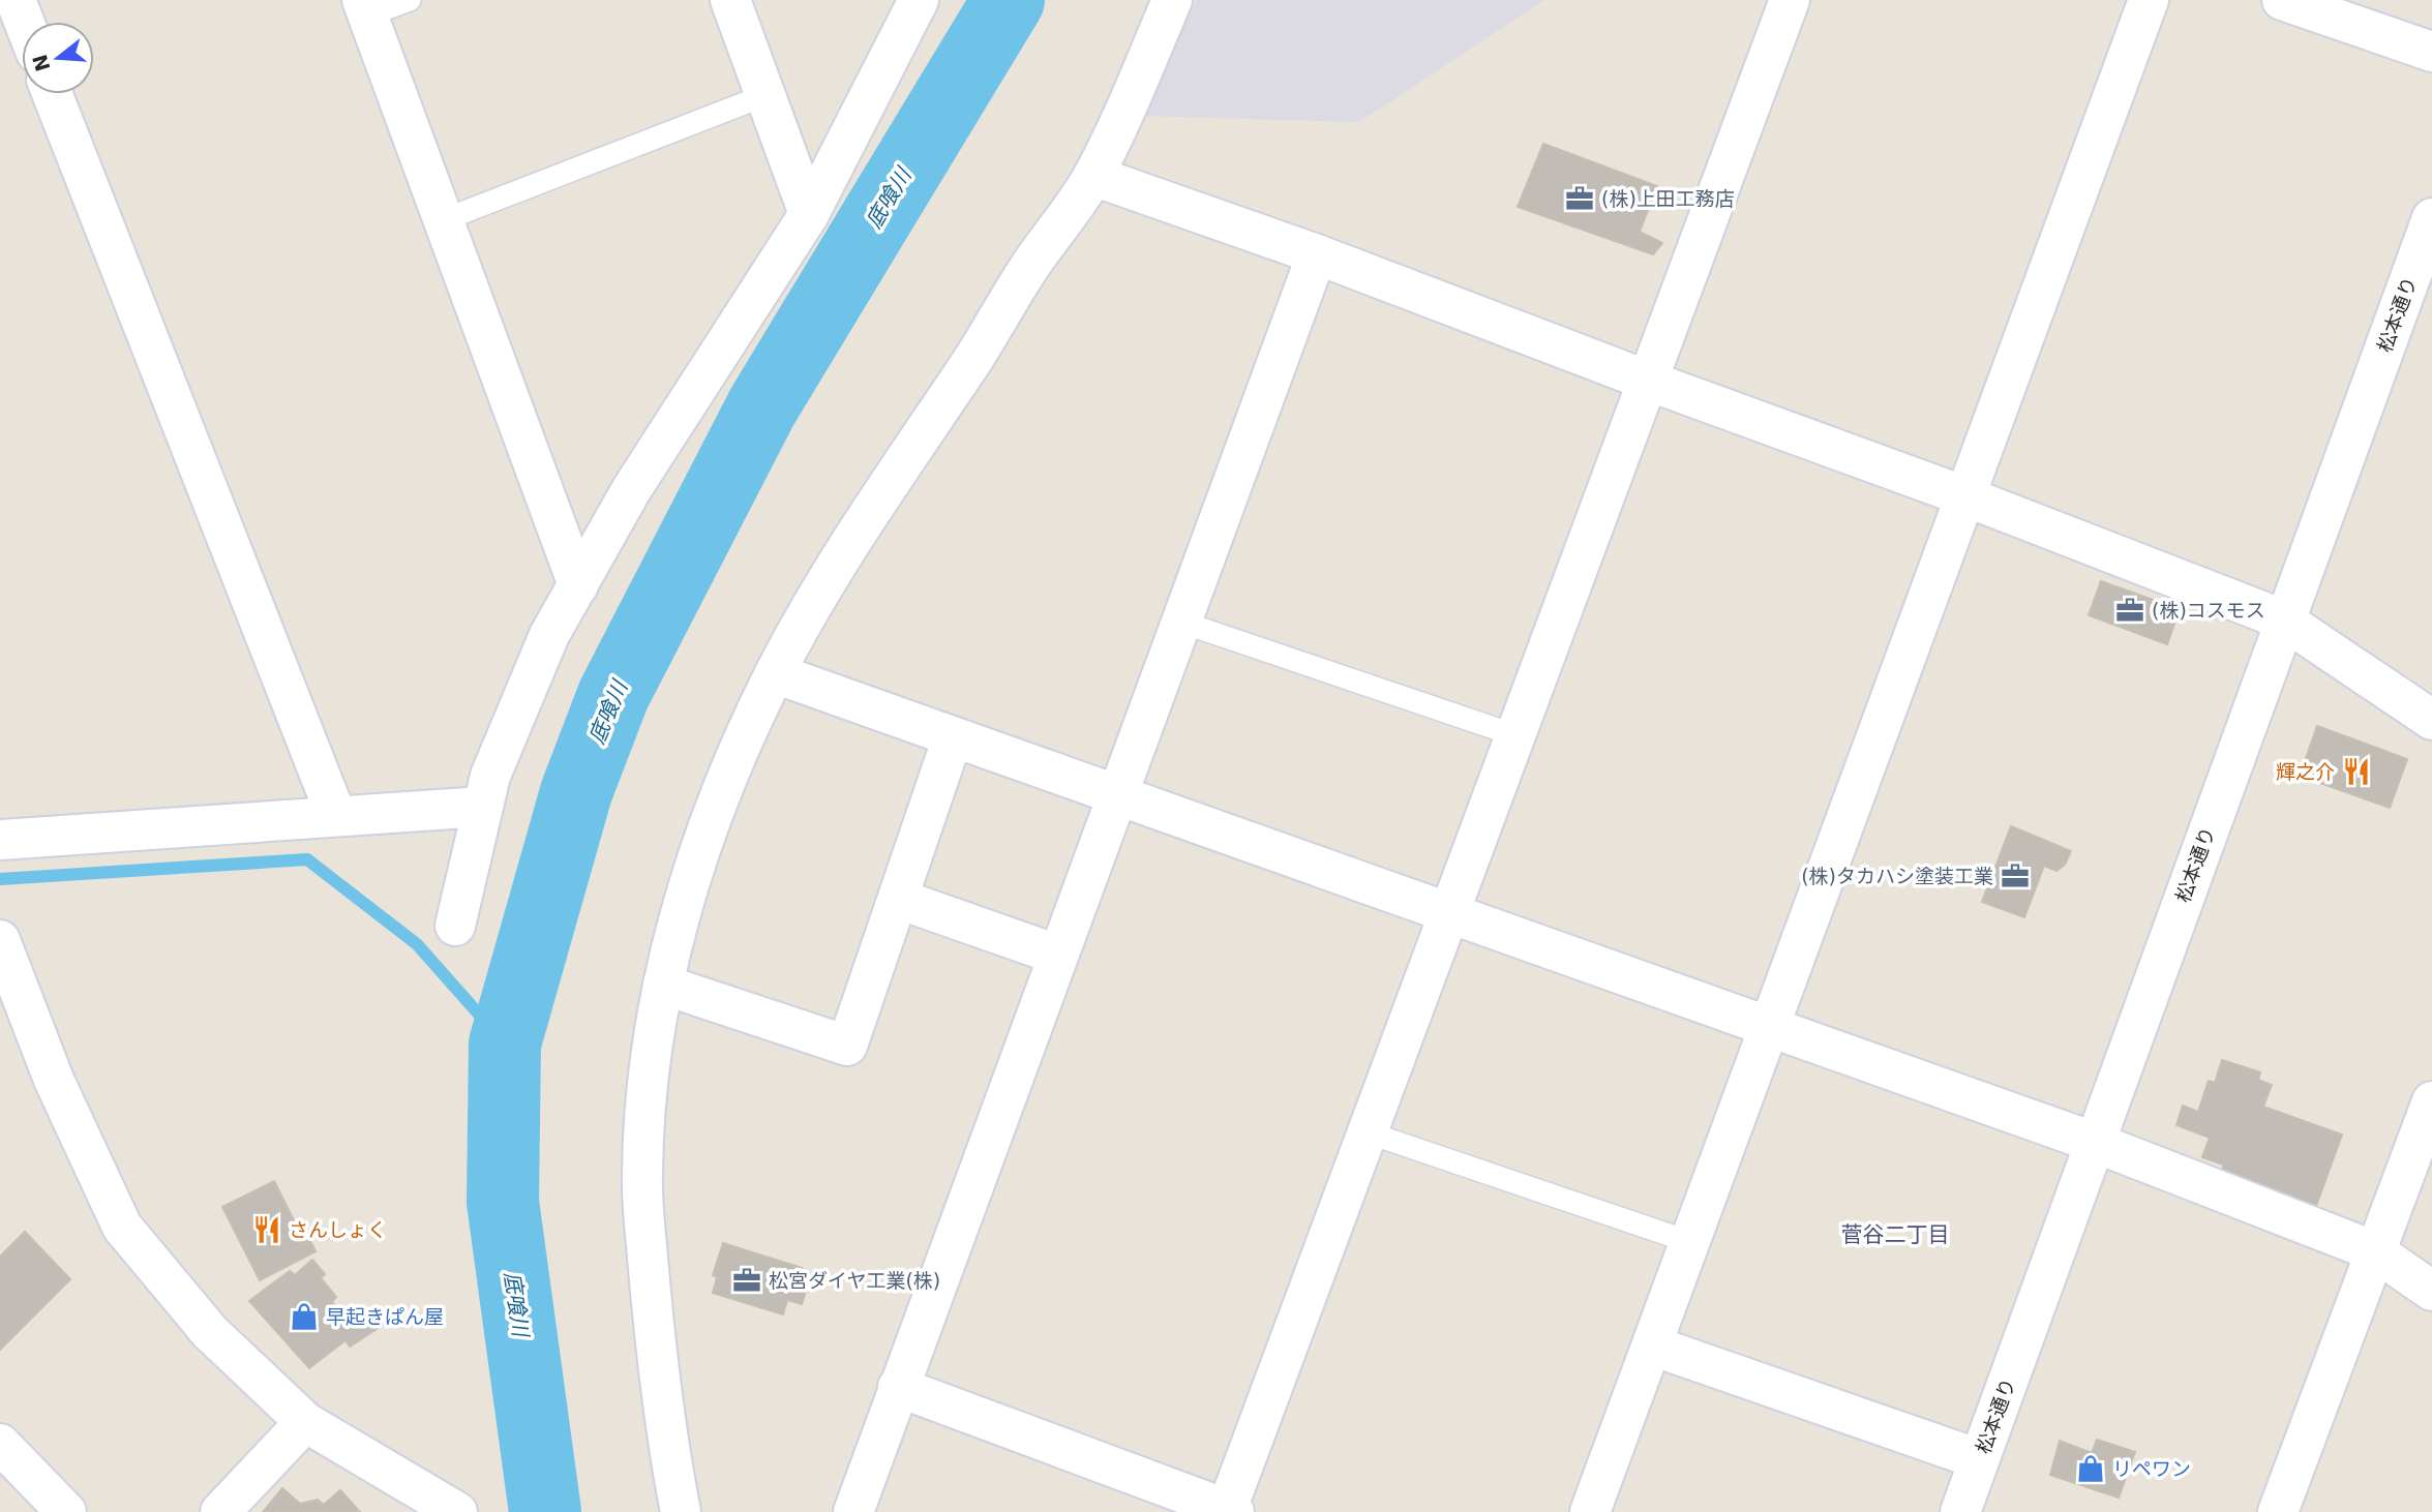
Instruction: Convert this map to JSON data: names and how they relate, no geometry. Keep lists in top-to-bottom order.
{
  "streets": {
    "street": ["松本通り"]
  },
  "districts": ["菅谷二丁目"],
  "water": ["底喰川"],
  "places": {
    "office": [
      "(株)上田工務店",
      "(株)コスモス",
      "(株)タカハシ塗装工業",
      "松宮ダイヤ工業(株)"
    ],
    "restaurant": ["輝之介", "さんしょく"],
    "shop": ["早起きぱん屋", "リペワン"]
  },
  "north": "left"
}
